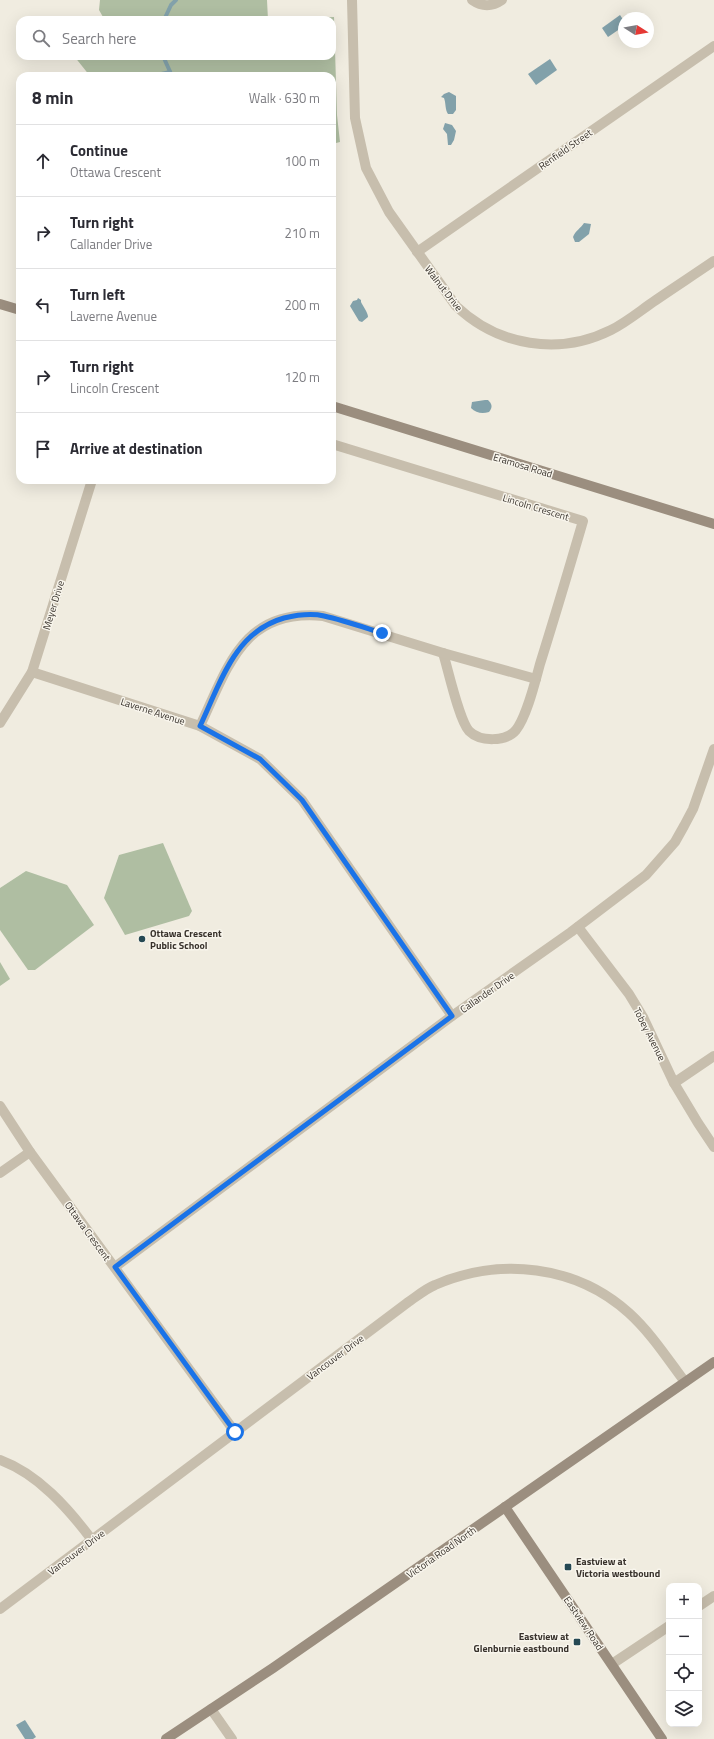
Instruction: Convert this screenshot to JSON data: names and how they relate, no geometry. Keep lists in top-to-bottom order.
{
  "streets": {
    "main road": ["Eramosa Road", "Victoria Road North", "Eastview Road"],
    "street": [
      "Renfield Street",
      "Walnut Drive",
      "Lincoln Crescent",
      "Meyer Drive",
      "Laverne Avenue",
      "Callander Drive",
      "Tobey Avenue",
      "Ottawa Crescent",
      "Vancouver Drive"
    ]
  },
  "crossings": [
    ["Renfield Street", "Walnut Drive"],
    ["Meyer Drive", "Laverne Avenue"],
    ["Laverne Avenue", "Callander Drive"],
    ["Callander Drive", "Tobey Avenue"],
    ["Callander Drive", "Ottawa Crescent"],
    ["Ottawa Crescent", "Vancouver Drive"],
    ["Vancouver Drive", "Victoria Road North"],
    ["Victoria Road North", "Eastview Road"]
  ],
  "places": {
    "other": ["Ottawa Crescent Public School"],
    "transit": ["Eastview at Victoria westbound", "Eastview at Glenburnie eastbound"]
  },
  "north": "right",
  "page": {
    "search": "Search here",
    "heading": ["8 min", "Walk · 630 m"],
    "list": [
      ["Continue", "Ottawa Crescent", "100 m"],
      ["Turn right", "Callander Drive", "210 m"],
      ["Turn left", "Laverne Avenue", "200 m"],
      ["Turn right", "Lincoln Crescent", "120 m"],
      "Arrive at destination"
    ],
    "map_buttons": ["+", "−"]
  }
}
